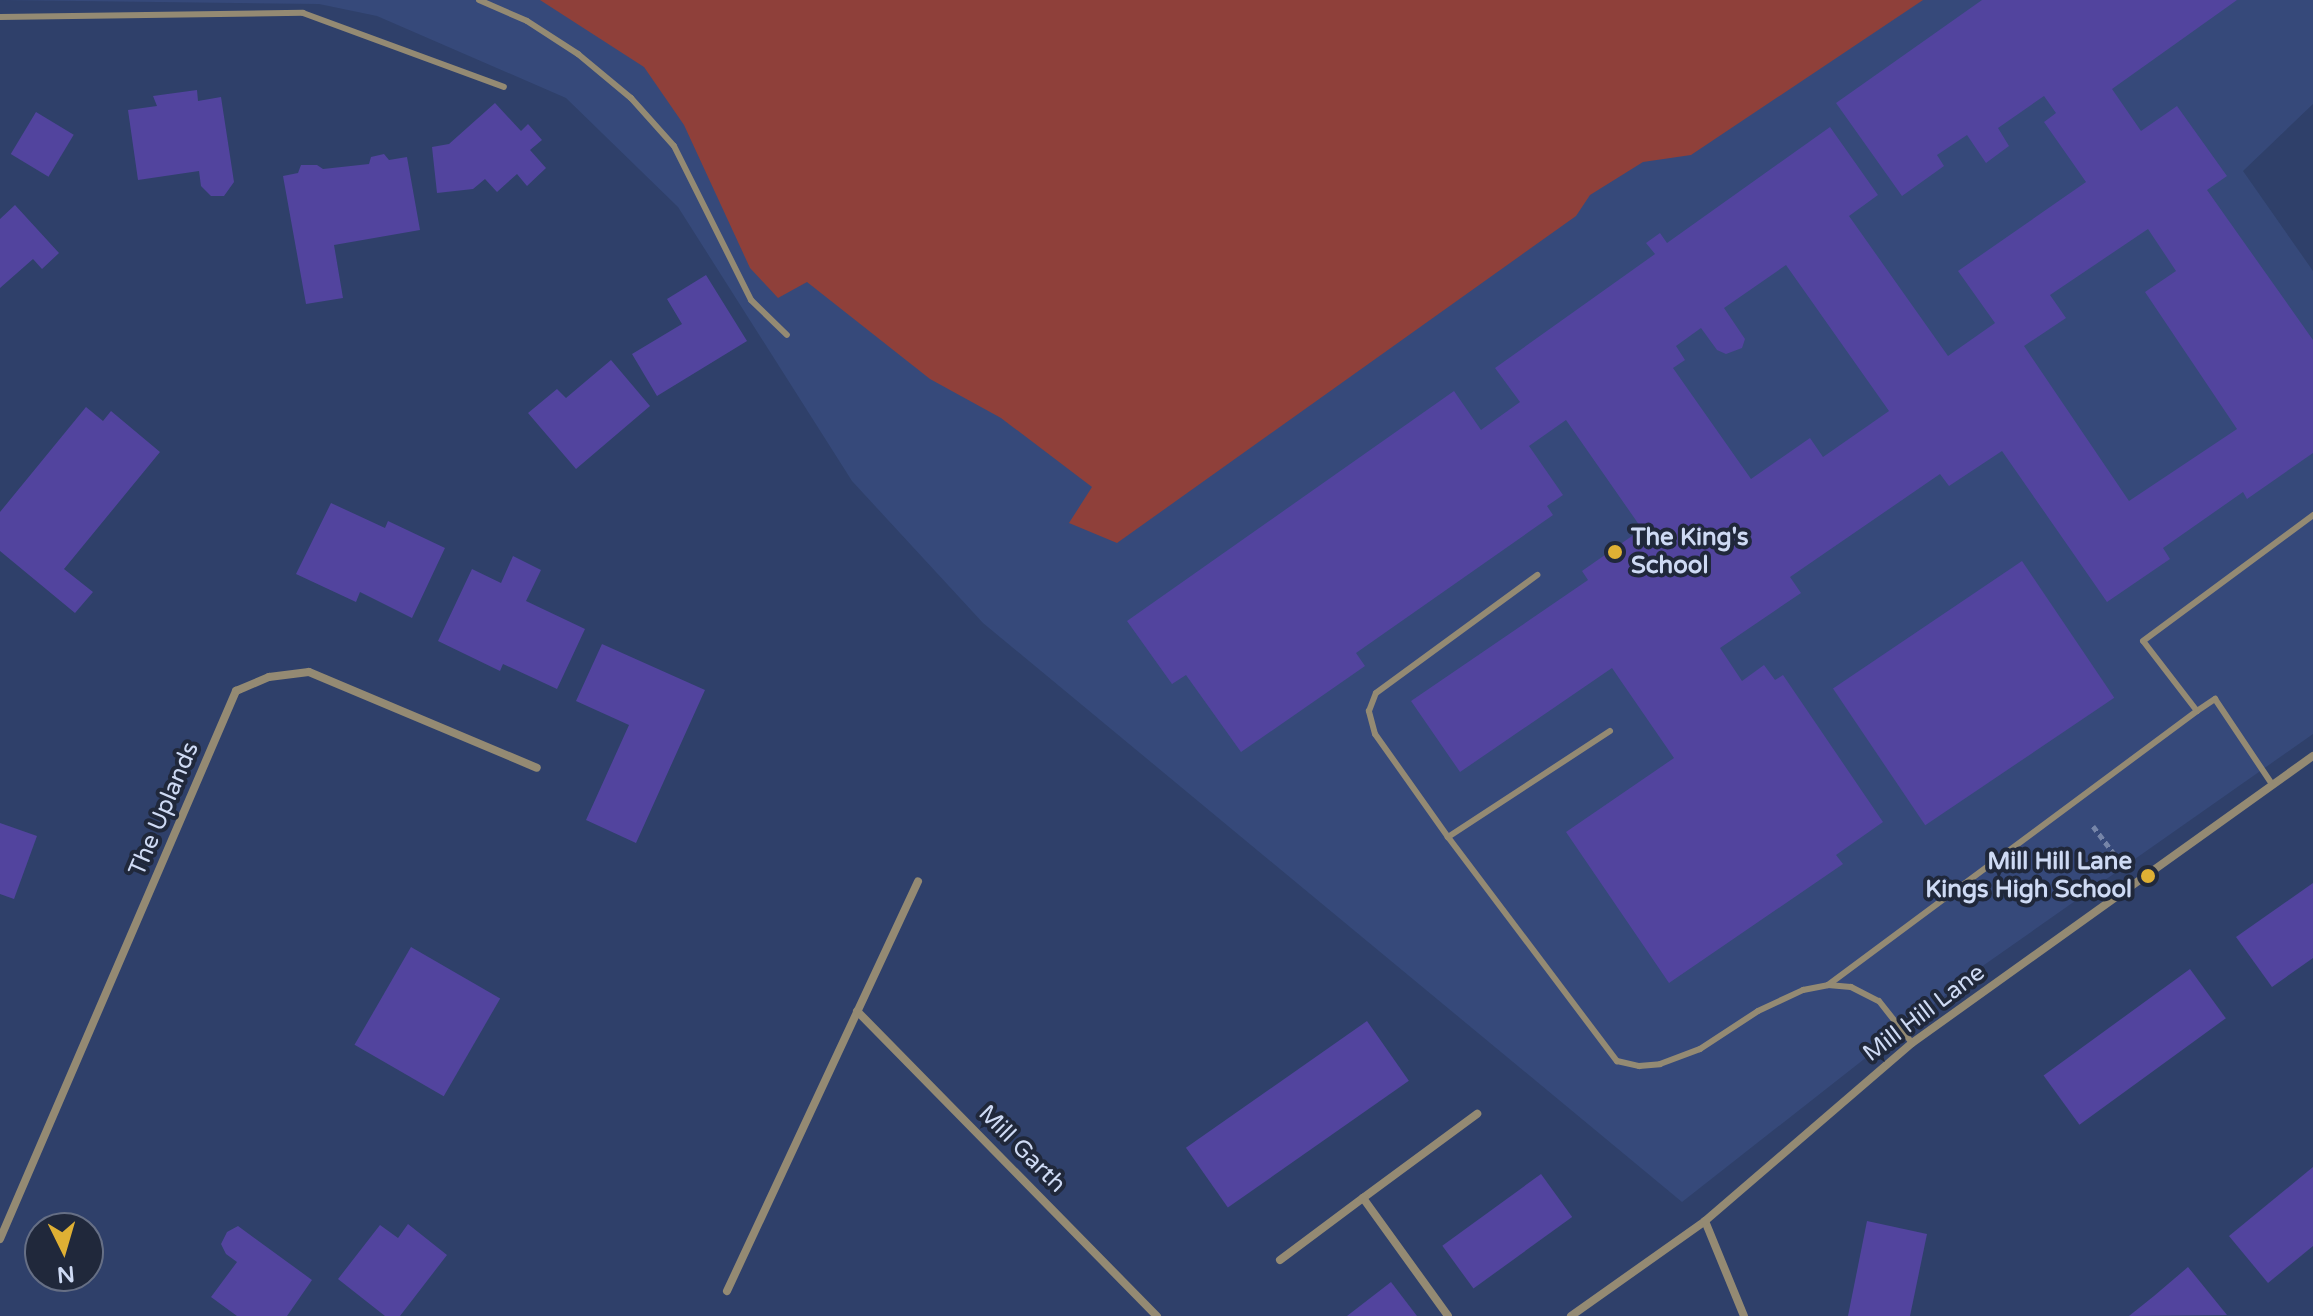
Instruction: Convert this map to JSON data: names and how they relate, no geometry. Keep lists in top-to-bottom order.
{
  "streets": {
    "street": ["The Uplands", "Mill Hill Lane", "Mill Garth"]
  },
  "places": ["The King's School", "Mill Hill Lane Kings High School"],
  "north": "bottom"
}
